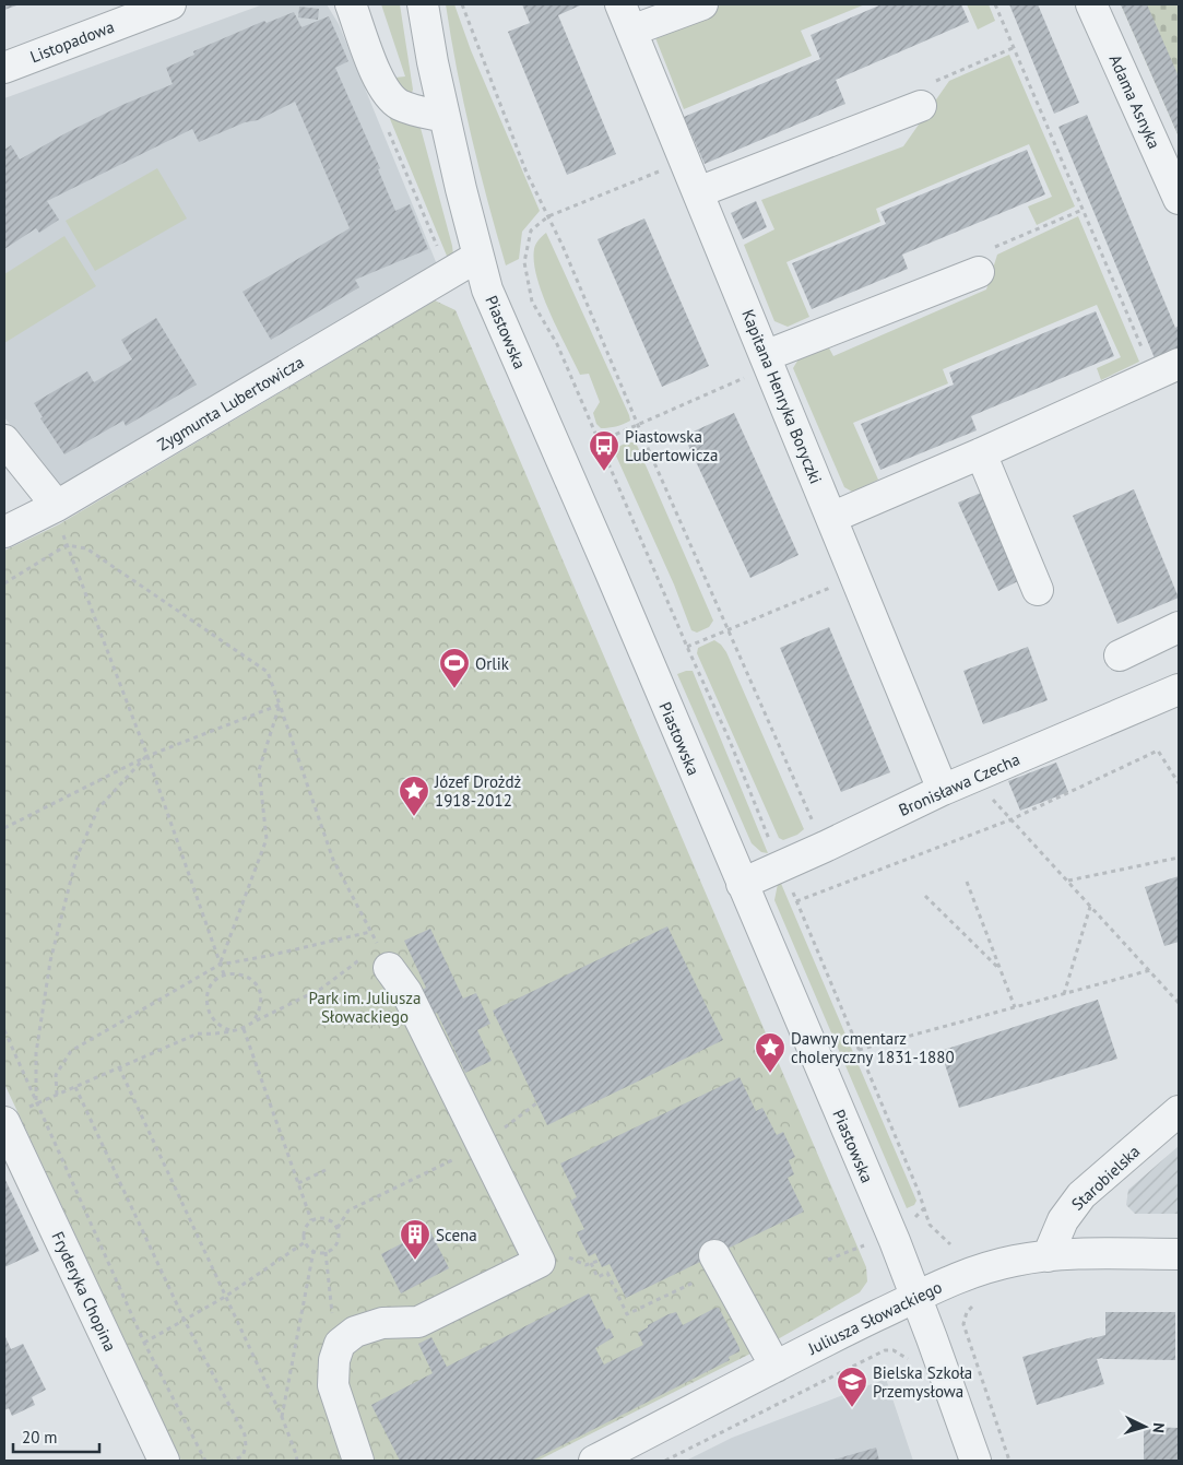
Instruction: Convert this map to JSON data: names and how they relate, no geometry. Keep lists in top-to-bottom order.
{
  "streets": {
    "street": [
      "Listopadowa",
      "Adama Asnyka",
      "Piastowska",
      "Kapitana Henryka Boryczki",
      "Zygmunta Lubertowicza",
      "Bronisława Czecha",
      "Starobielska",
      "Fryderyka Chopina",
      "Juliusza Słowackiego"
    ]
  },
  "crossings": [
    ["Piastowska", "Zygmunta Lubertowicza"],
    ["Piastowska", "Bronisława Czecha"],
    ["Piastowska", "Juliusza Słowackiego"],
    ["Kapitana Henryka Boryczki", "Bronisława Czecha"],
    ["Starobielska", "Juliusza Słowackiego"]
  ],
  "parks": ["Park im. Juliusza Słowackiego"],
  "places": {
    "bus stop": ["Piastowska Lubertowicza"],
    "sports": ["Orlik"],
    "place": ["Józef Drożdż 1918-2012", "Dawny cmentarz choleryczny 1831-1880"],
    "building": ["Scena"],
    "school or university": ["Bielska Szkoła Przemysłowa"]
  },
  "scale_bar": "20 m",
  "north": "right"
}
